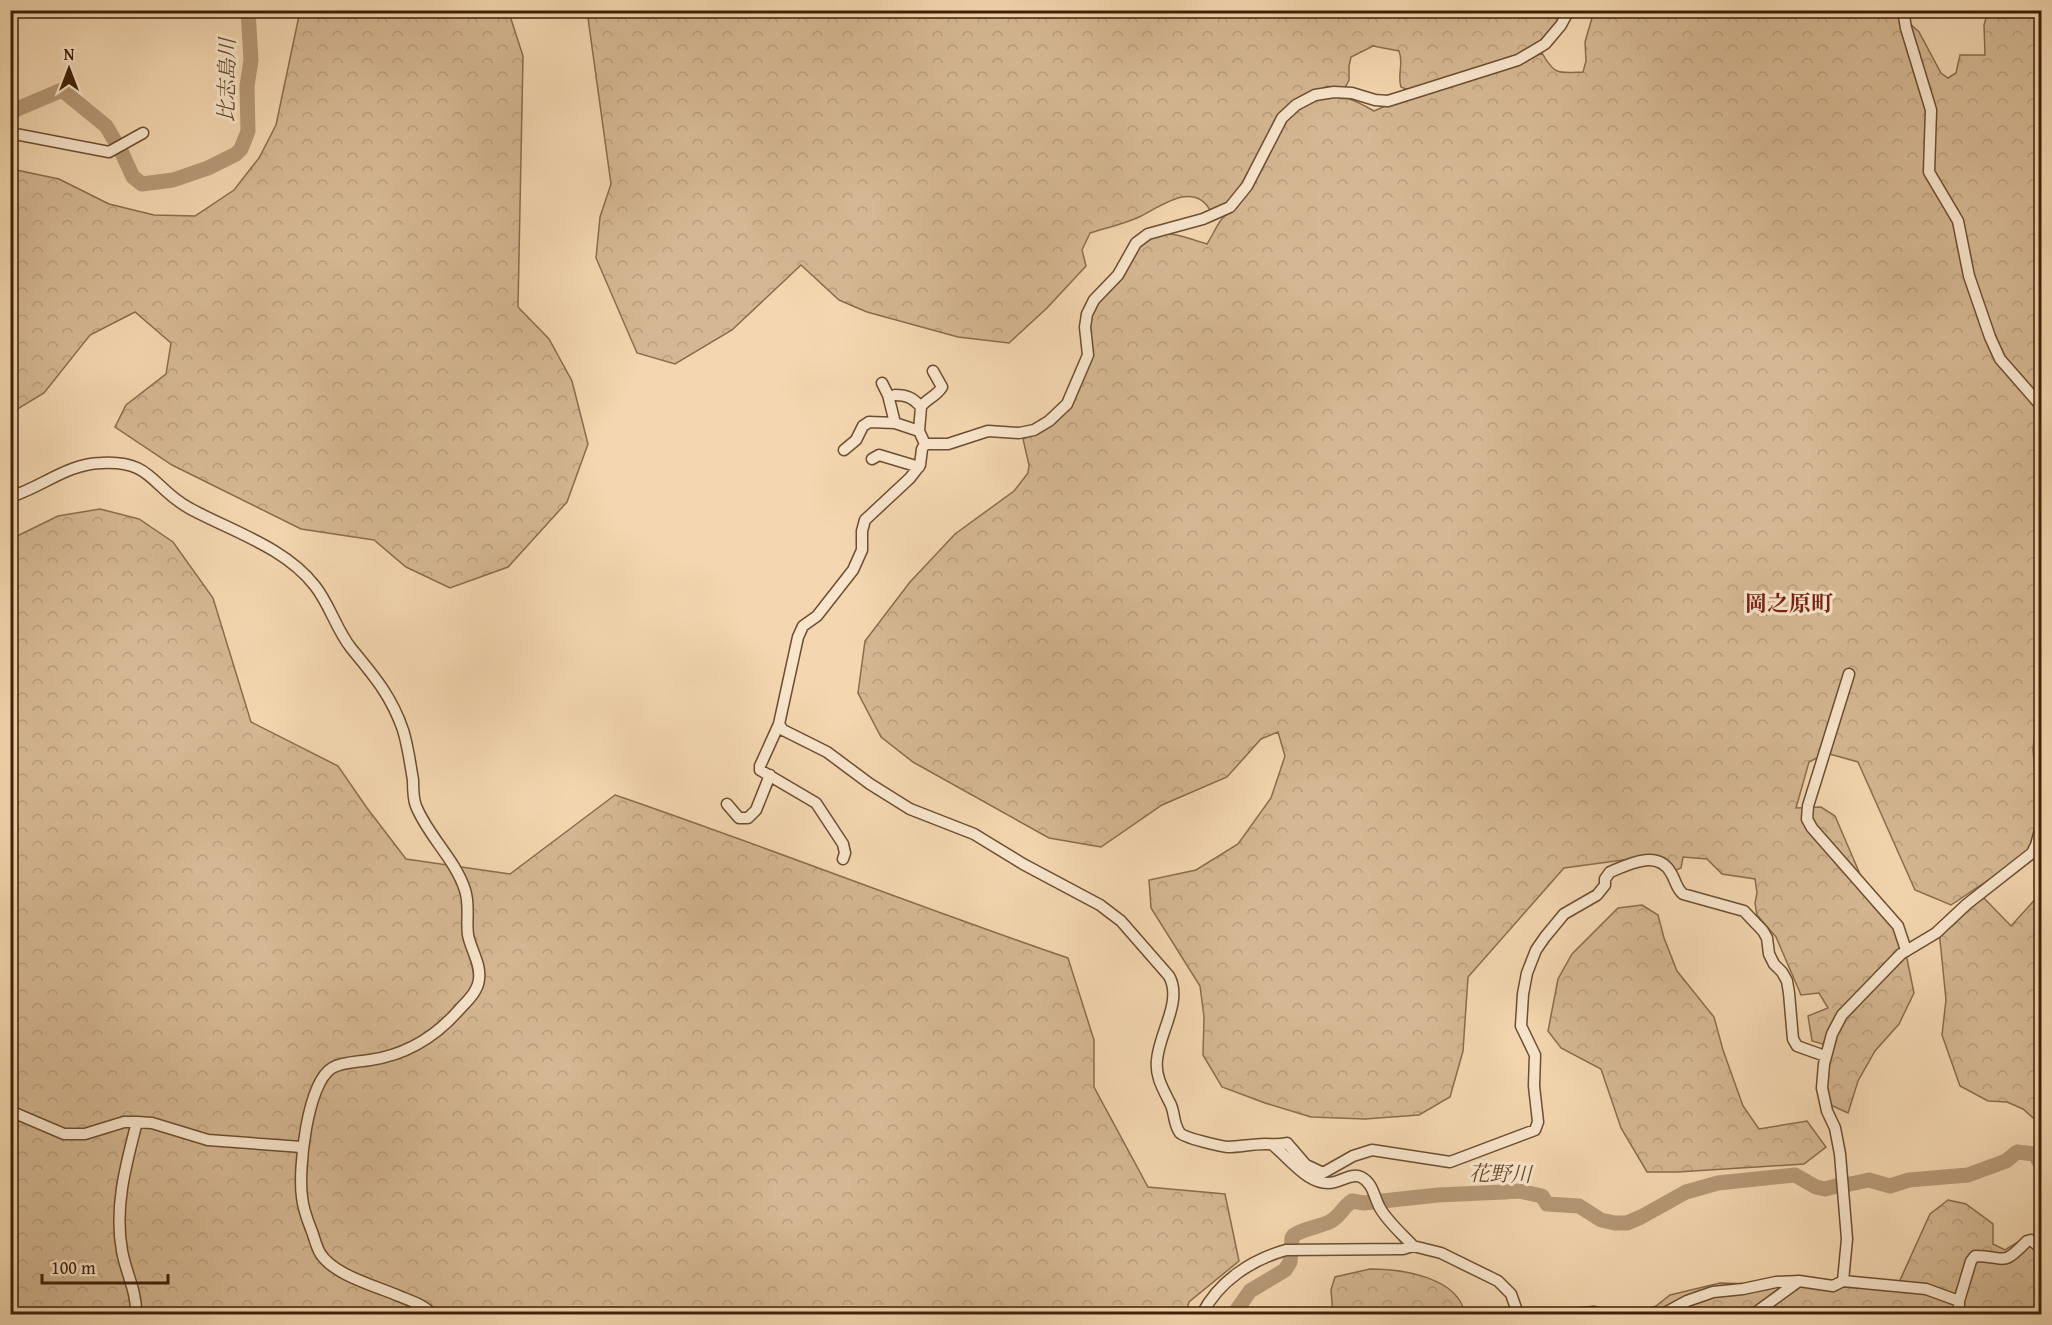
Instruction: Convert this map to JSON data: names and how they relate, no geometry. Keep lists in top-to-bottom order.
{
  "districts": ["岡之原町"],
  "water": ["比志島川", "花野川"],
  "scale_bar": "100 m",
  "north": "top"
}
